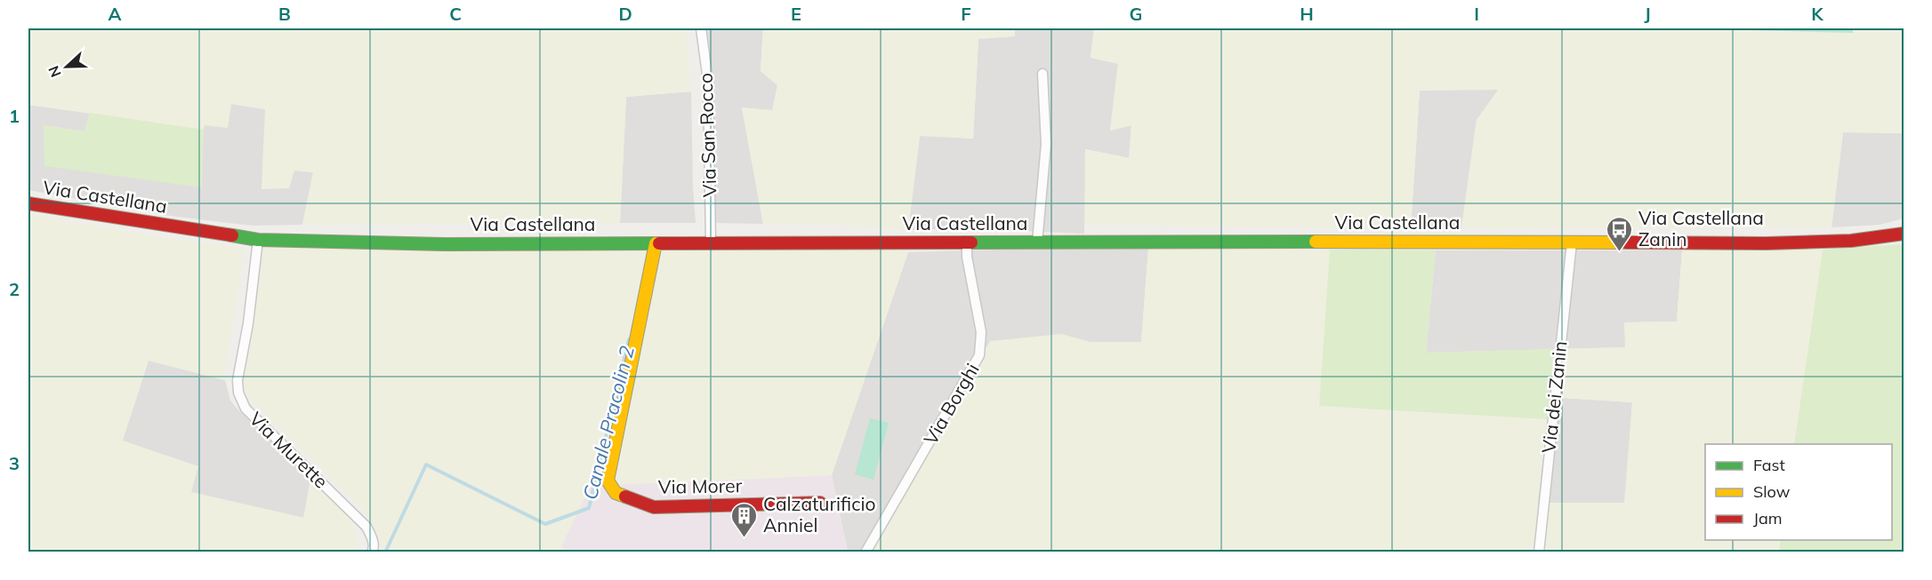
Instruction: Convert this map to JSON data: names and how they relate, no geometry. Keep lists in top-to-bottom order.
{
  "streets": {
    "main road": ["Via Castellana", "Via Morer"],
    "street": [
      "Via San Rocco",
      "Via dei Zanin",
      "Via Borghi",
      "Via Murette"
    ]
  },
  "crossings": [
    ["Via San Rocco", "Via Castellana"],
    ["Via Castellana", "Via dei Zanin"],
    ["Via Castellana", "Via Borghi"],
    ["Via Castellana", "Via Murette"],
    ["Via Castellana", "Via Morer"]
  ],
  "water": ["Canale Pracolin 2"],
  "places": {
    "bus stop": ["Via Castellana Zanin"],
    "building": ["Calzaturificio Anniel"]
  },
  "legend": ["Fast", "Slow", "Jam"],
  "north": "left",
  "grid": {
    "columns": [
      "A",
      "B",
      "C",
      "D",
      "E",
      "F",
      "G",
      "H",
      "I",
      "J",
      "K"
    ],
    "rows": ["1", "2", "3"]
  }
}
